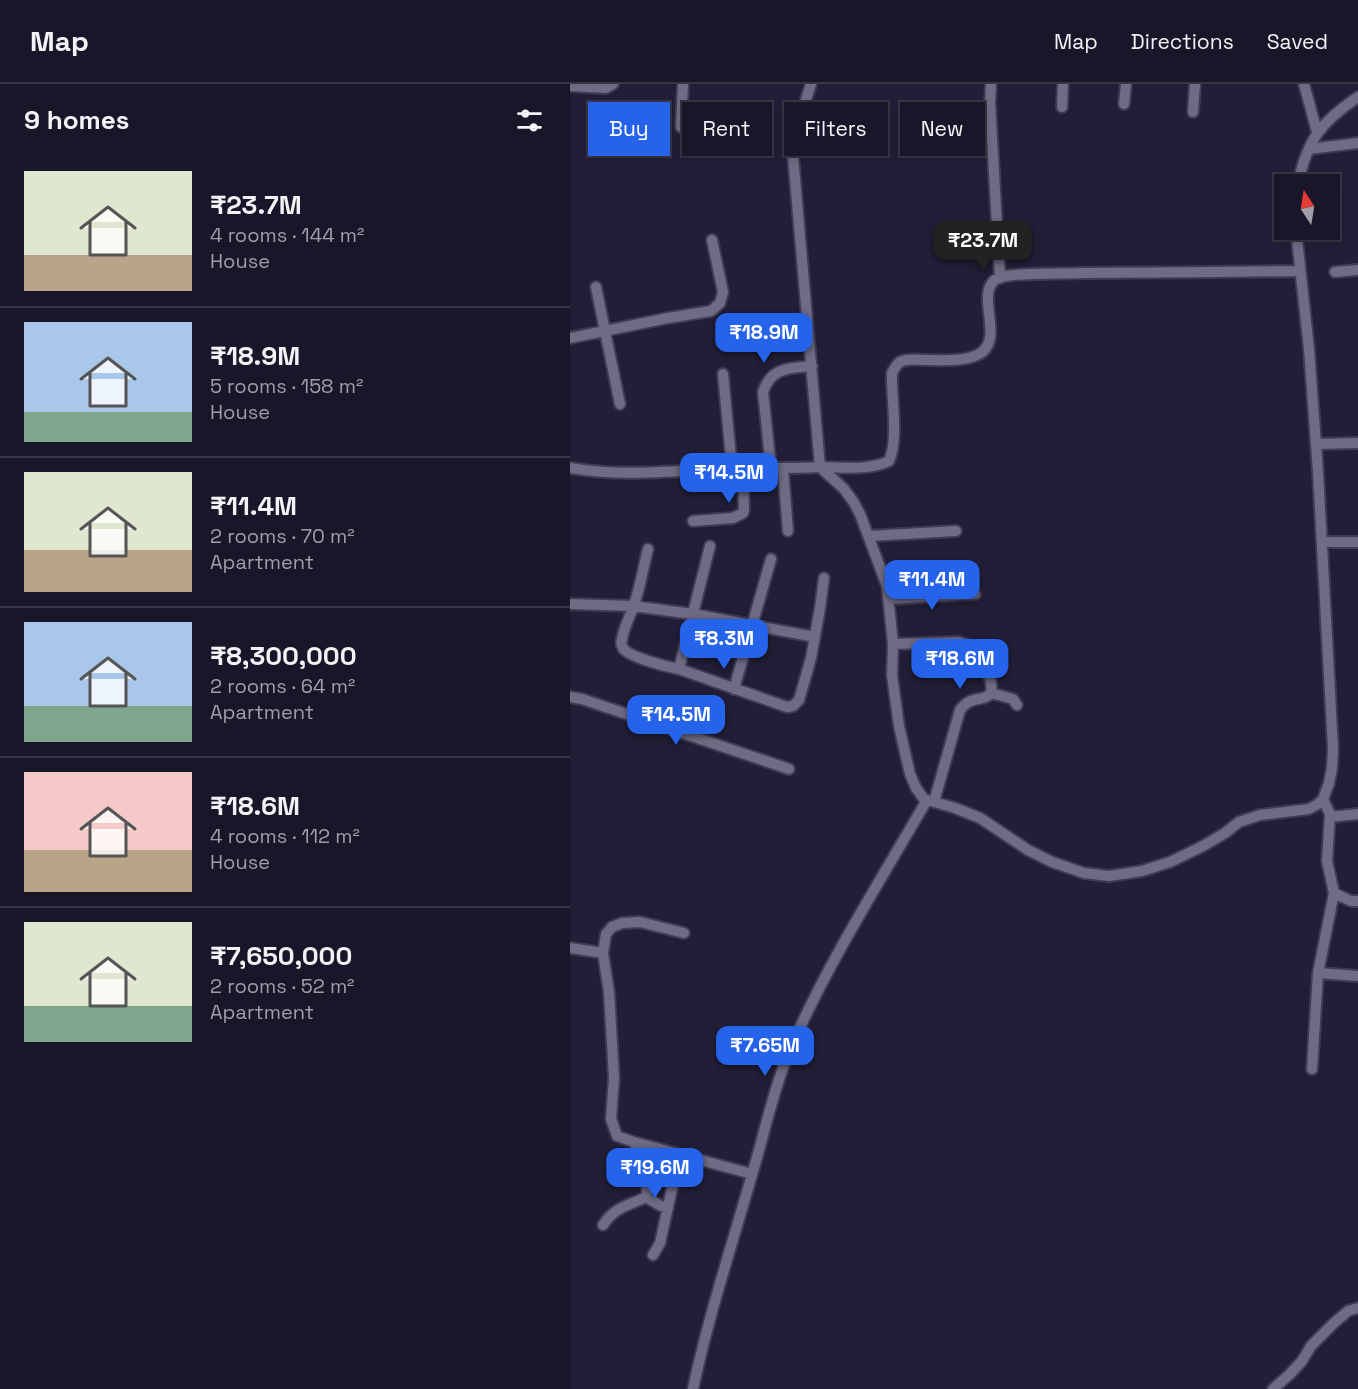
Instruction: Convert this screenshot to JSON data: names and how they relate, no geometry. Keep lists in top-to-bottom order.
{
  "north": "top",
  "page": {
    "header": "Map",
    "nav": ["Map", "Directions", "Saved"],
    "heading": "9 homes",
    "chip": [
      "Buy",
      "Rent",
      "Filters",
      "New"
    ],
    "list": [
      {
        "name": "₹23.7M",
        "note": "4 rooms · 144 m² · House"
      },
      {
        "name": "₹18.9M",
        "note": "5 rooms · 158 m² · House"
      },
      {
        "name": "₹11.4M",
        "note": "2 rooms · 70 m² · Apartment"
      },
      {
        "name": "₹8,300,000",
        "note": "2 rooms · 64 m² · Apartment"
      },
      {
        "name": "₹18.6M",
        "note": "4 rooms · 112 m² · House"
      },
      {
        "name": "₹7,650,000",
        "note": "2 rooms · 52 m² · Apartment"
      }
    ],
    "price": [
      "₹23.7M",
      "₹18.9M",
      "₹14.5M",
      "₹11.4M",
      "₹8.3M",
      "₹18.6M",
      "₹14.5M",
      "₹7.65M",
      "₹19.6M"
    ]
  }
}
